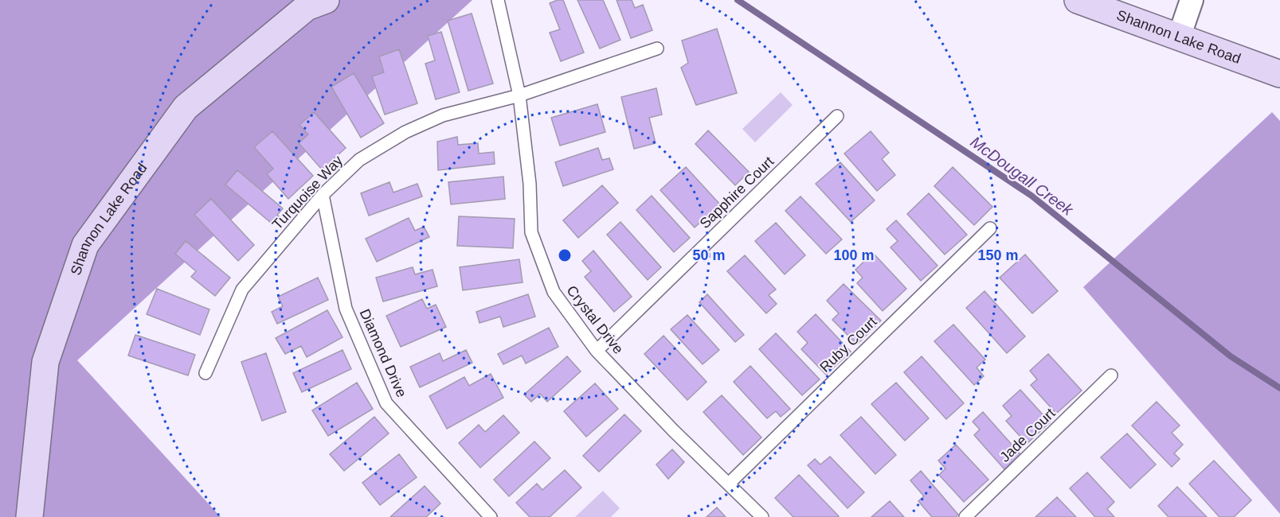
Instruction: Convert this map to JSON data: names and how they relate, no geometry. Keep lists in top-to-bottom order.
{
  "streets": {
    "main road": ["Shannon Lake Road"],
    "lane": [
      "Turquoise Way",
      "Sapphire Court",
      "Crystal Drive",
      "Ruby Court",
      "Diamond Drive",
      "Jade Court"
    ]
  },
  "crossings": [
    ["Turquoise Way", "Crystal Drive"],
    ["Turquoise Way", "Diamond Drive"],
    ["Sapphire Court", "Crystal Drive"],
    ["Crystal Drive", "Ruby Court"]
  ],
  "water": ["McDougall Creek"],
  "rings": ["50 m", "100 m", "150 m"]
}
